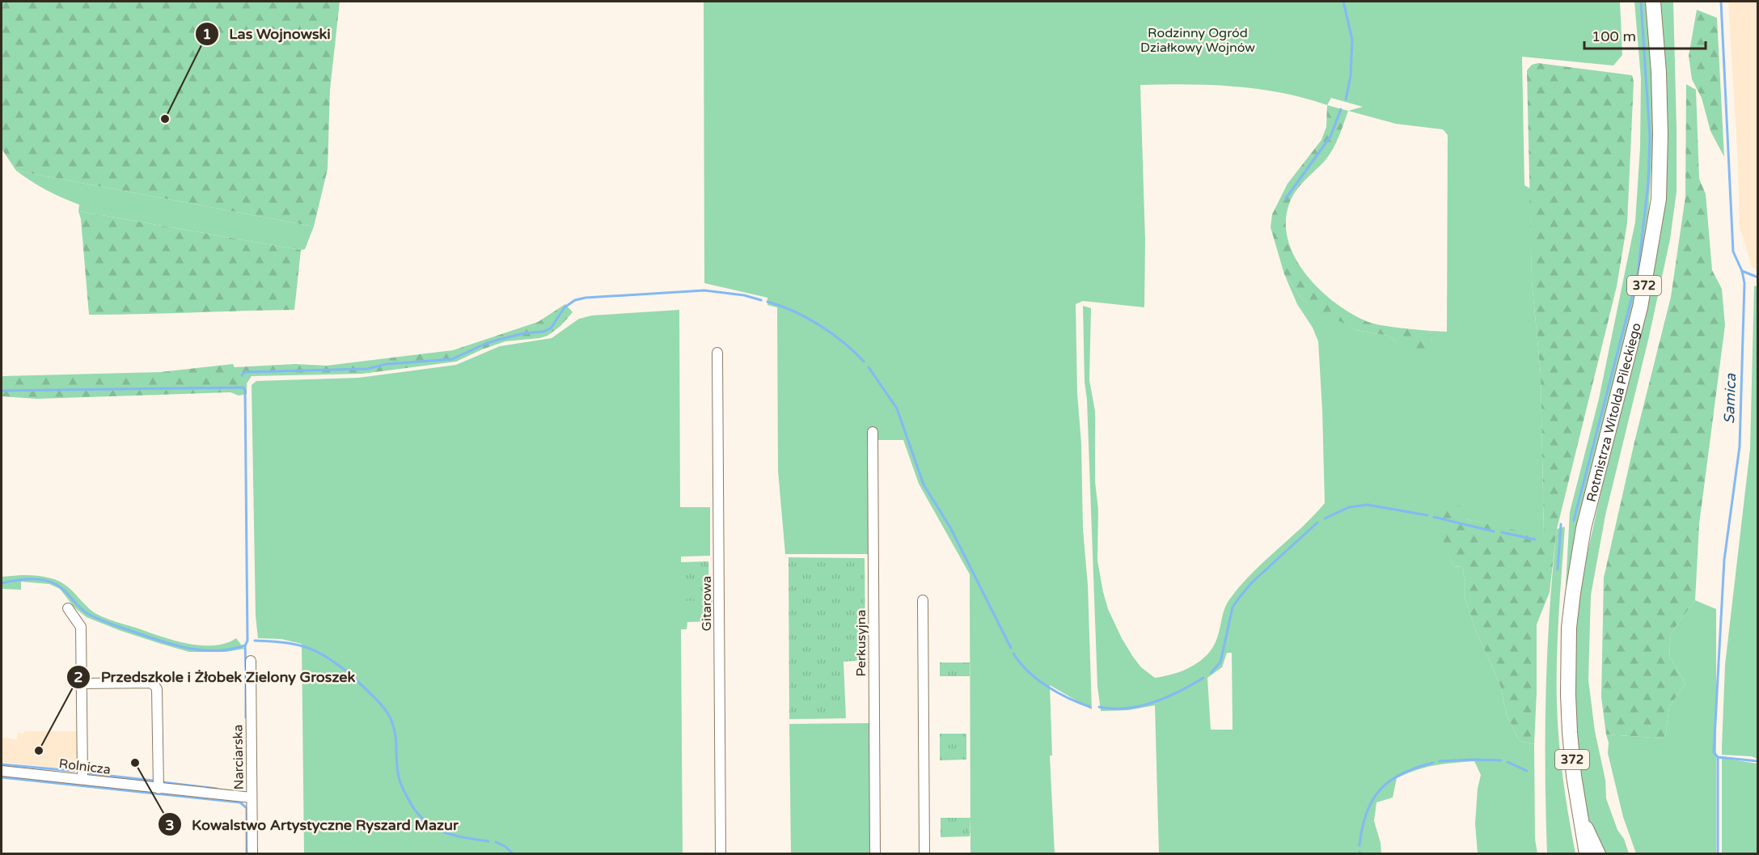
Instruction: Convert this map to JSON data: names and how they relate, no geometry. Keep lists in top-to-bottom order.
{
  "streets": {
    "main road": ["372", "Rotmistrza Witolda Pileckiego"],
    "street": [
      "Gitarowa",
      "Perkusyjna",
      "Narciarska",
      "Rolnicza"
    ]
  },
  "crossings": [
    ["Narciarska", "Rolnicza"]
  ],
  "water": ["Samica"],
  "parks": ["Rodzinny Ogród Działkowy Wojnów"],
  "places": ["Las Wojnowski", "Przedszkole i Żłobek Zielony Groszek", "Kowalstwo Artystyczne Ryszard Mazur"],
  "scale_bar": "100 m"
}
